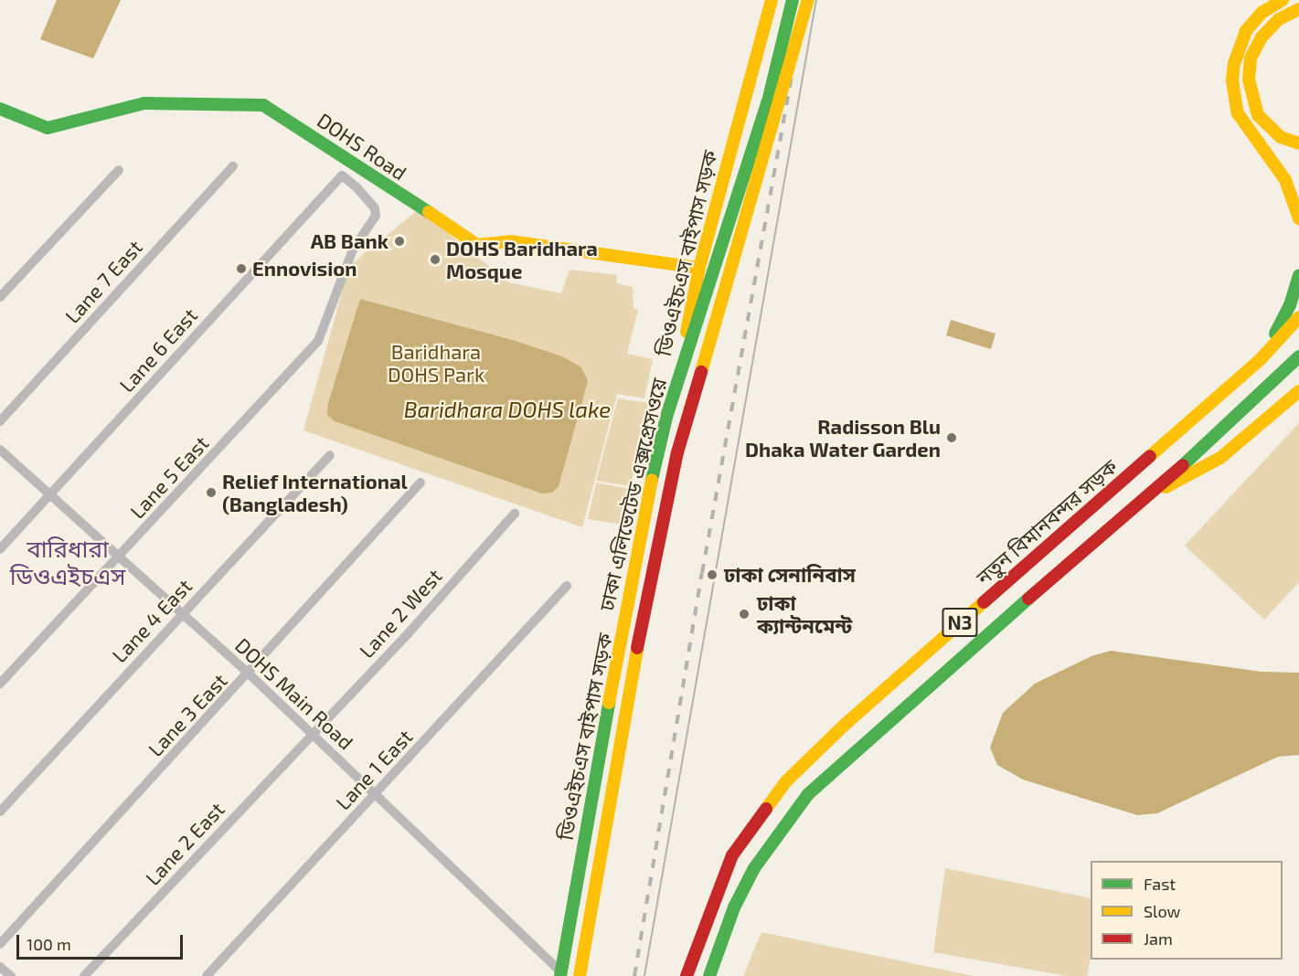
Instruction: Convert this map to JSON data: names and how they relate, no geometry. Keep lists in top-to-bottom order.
{
  "streets": {
    "main road": [
      "DOHS Road",
      "ডিওএইচএস বাইপাস সড়ক",
      "ঢাকা এলিভেটেড এক্সপ্রেসওয়ে",
      "নতুন বিমানবন্দর সড়ক",
      "N3"
    ],
    "street": [
      "Lane 7 East",
      "Lane 6 East",
      "Lane 5 East",
      "Lane 2 West",
      "Lane 4 East",
      "DOHS Main Road",
      "Lane 3 East",
      "Lane 1 East",
      "Lane 2 East"
    ]
  },
  "crossings": [
    ["DOHS Road", "ডিওএইচএস বাইপাস সড়ক"],
    ["ডিওএইচএস বাইপাস সড়ক", "ঢাকা এলিভেটেড এক্সপ্রেসওয়ে"],
    ["ডিওএইচএস বাইপাস সড়ক", "DOHS Main Road"],
    ["Lane 6 East", "Lane 5 East"],
    ["Lane 6 East", "DOHS Main Road"],
    ["Lane 5 East", "DOHS Main Road"],
    ["ঢাকা এলিভেটেড এক্সপ্রেসওয়ে", "DOHS Main Road"],
    ["Lane 2 West", "DOHS Main Road"],
    ["Lane 2 West", "Lane 2 East"],
    ["Lane 4 East", "DOHS Main Road"],
    ["DOHS Main Road", "Lane 3 East"],
    ["DOHS Main Road", "Lane 1 East"],
    ["DOHS Main Road", "Lane 2 East"]
  ],
  "districts": ["বারিধারা ডিওএইচএস"],
  "water": ["Baridhara DOHS lake"],
  "parks": ["Baridhara DOHS Park"],
  "places": [
    "AB Bank",
    "DOHS Baridhara Mosque",
    "Ennovision",
    "Radisson Blu Dhaka Water Garden",
    "Relief International (Bangladesh)",
    "ঢাকা সেনানিবাস",
    "ঢাকা ক্যান্টনমেন্ট"
  ],
  "legend": ["Fast", "Slow", "Jam"],
  "scale_bar": "100 m"
}
